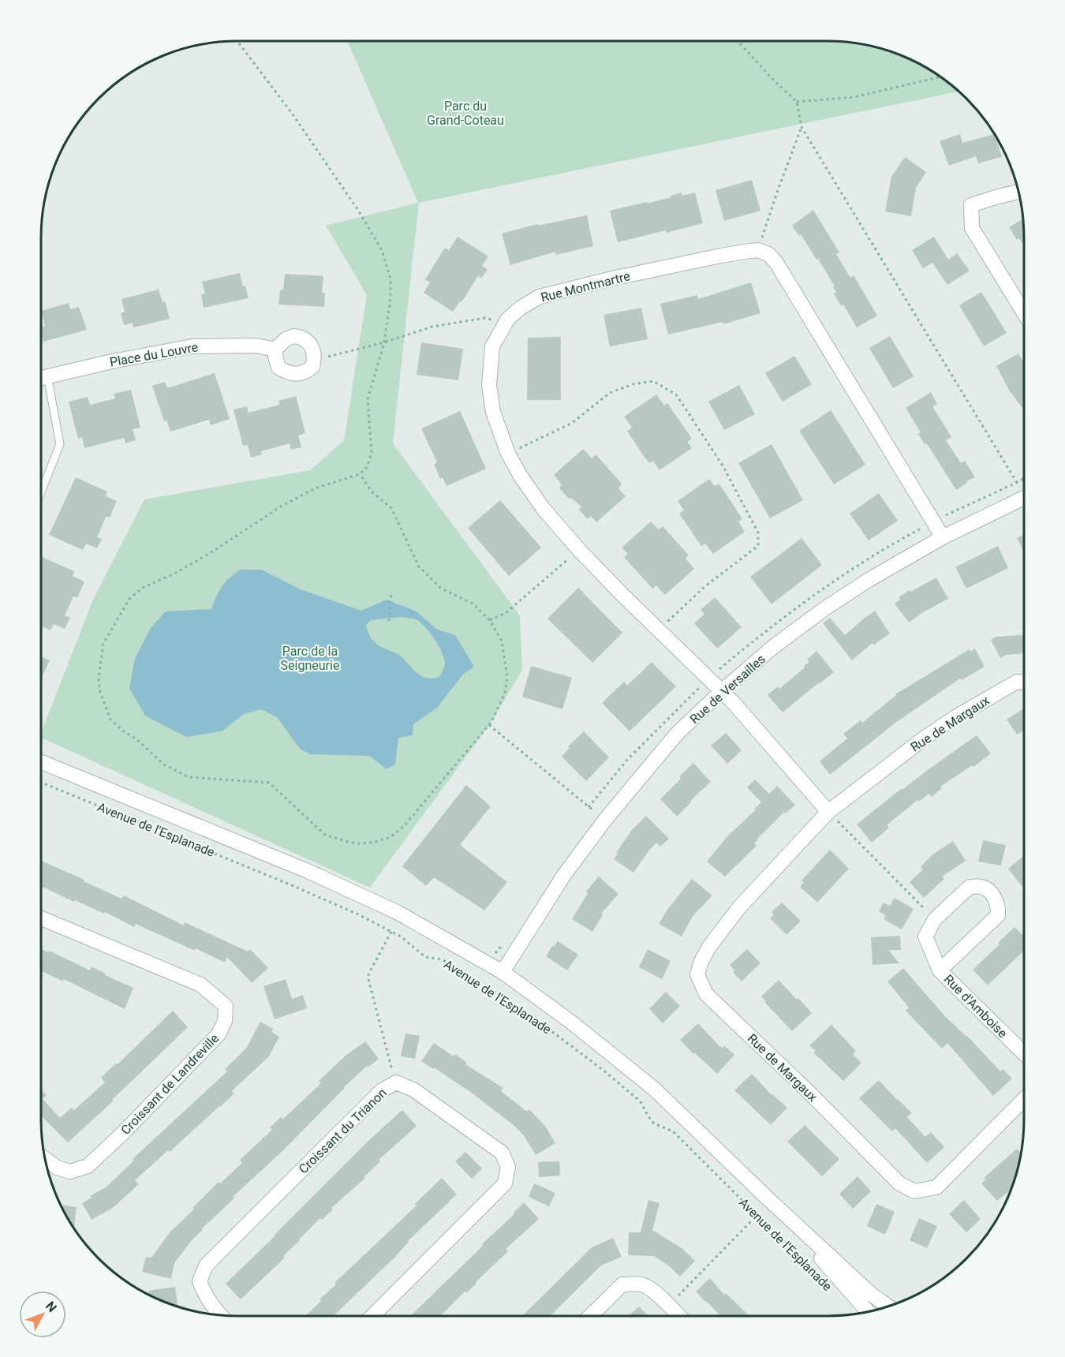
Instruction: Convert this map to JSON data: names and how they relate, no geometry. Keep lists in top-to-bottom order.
{
  "streets": {
    "street": [
      "Rue Montmartre",
      "Place du Louvre",
      "Rue de Versailles",
      "Rue de Margaux",
      "Avenue de l'Esplanade",
      "Rue d'Amboise",
      "Croissant de Landreville",
      "Croissant du Trianon"
    ]
  },
  "crossings": [
    ["Rue Montmartre", "Rue de Versailles"],
    ["Rue de Versailles", "Avenue de l'Esplanade"]
  ],
  "parks": ["Parc du Grand-Coteau", "Parc de la Seigneurie"],
  "north": "top right"
}
